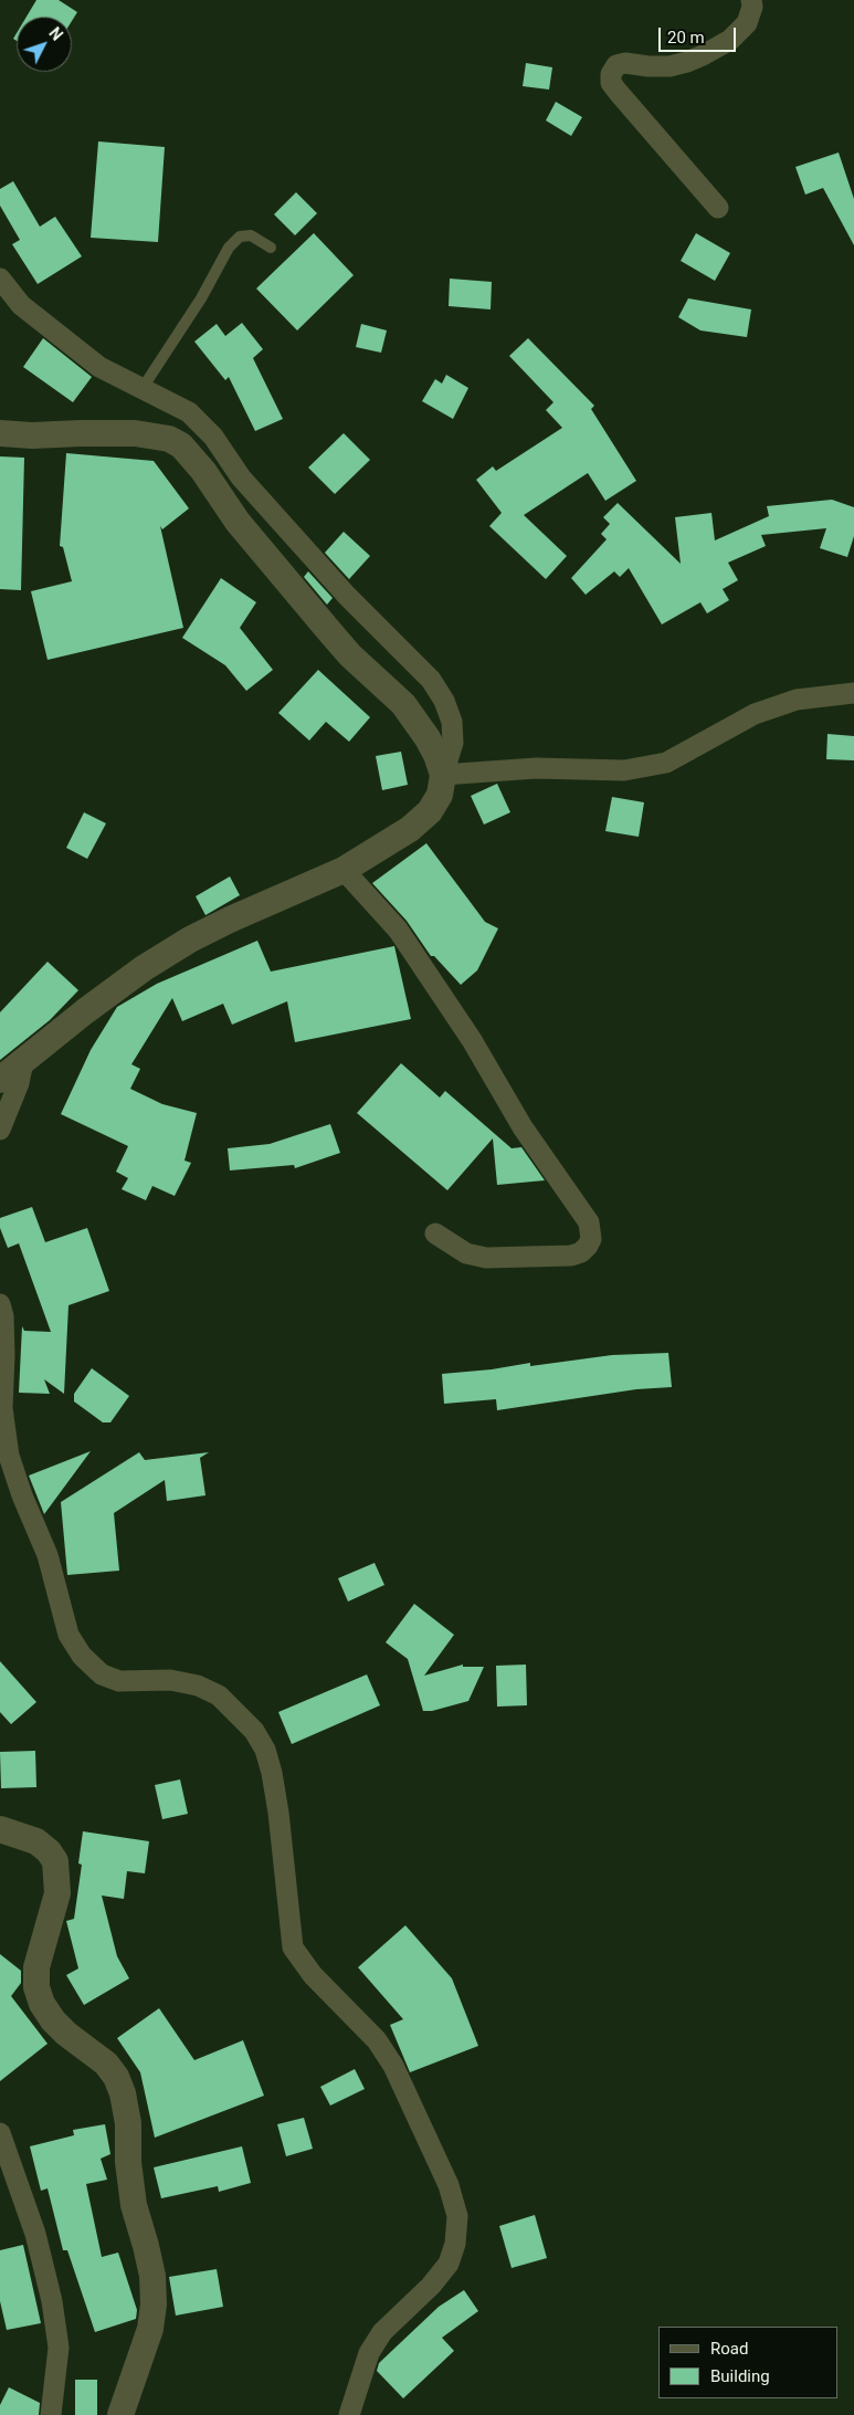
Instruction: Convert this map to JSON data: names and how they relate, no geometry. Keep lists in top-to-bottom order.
{
  "legend": ["Road", "Building"],
  "scale_bar": "20 m",
  "north": "top right"
}
